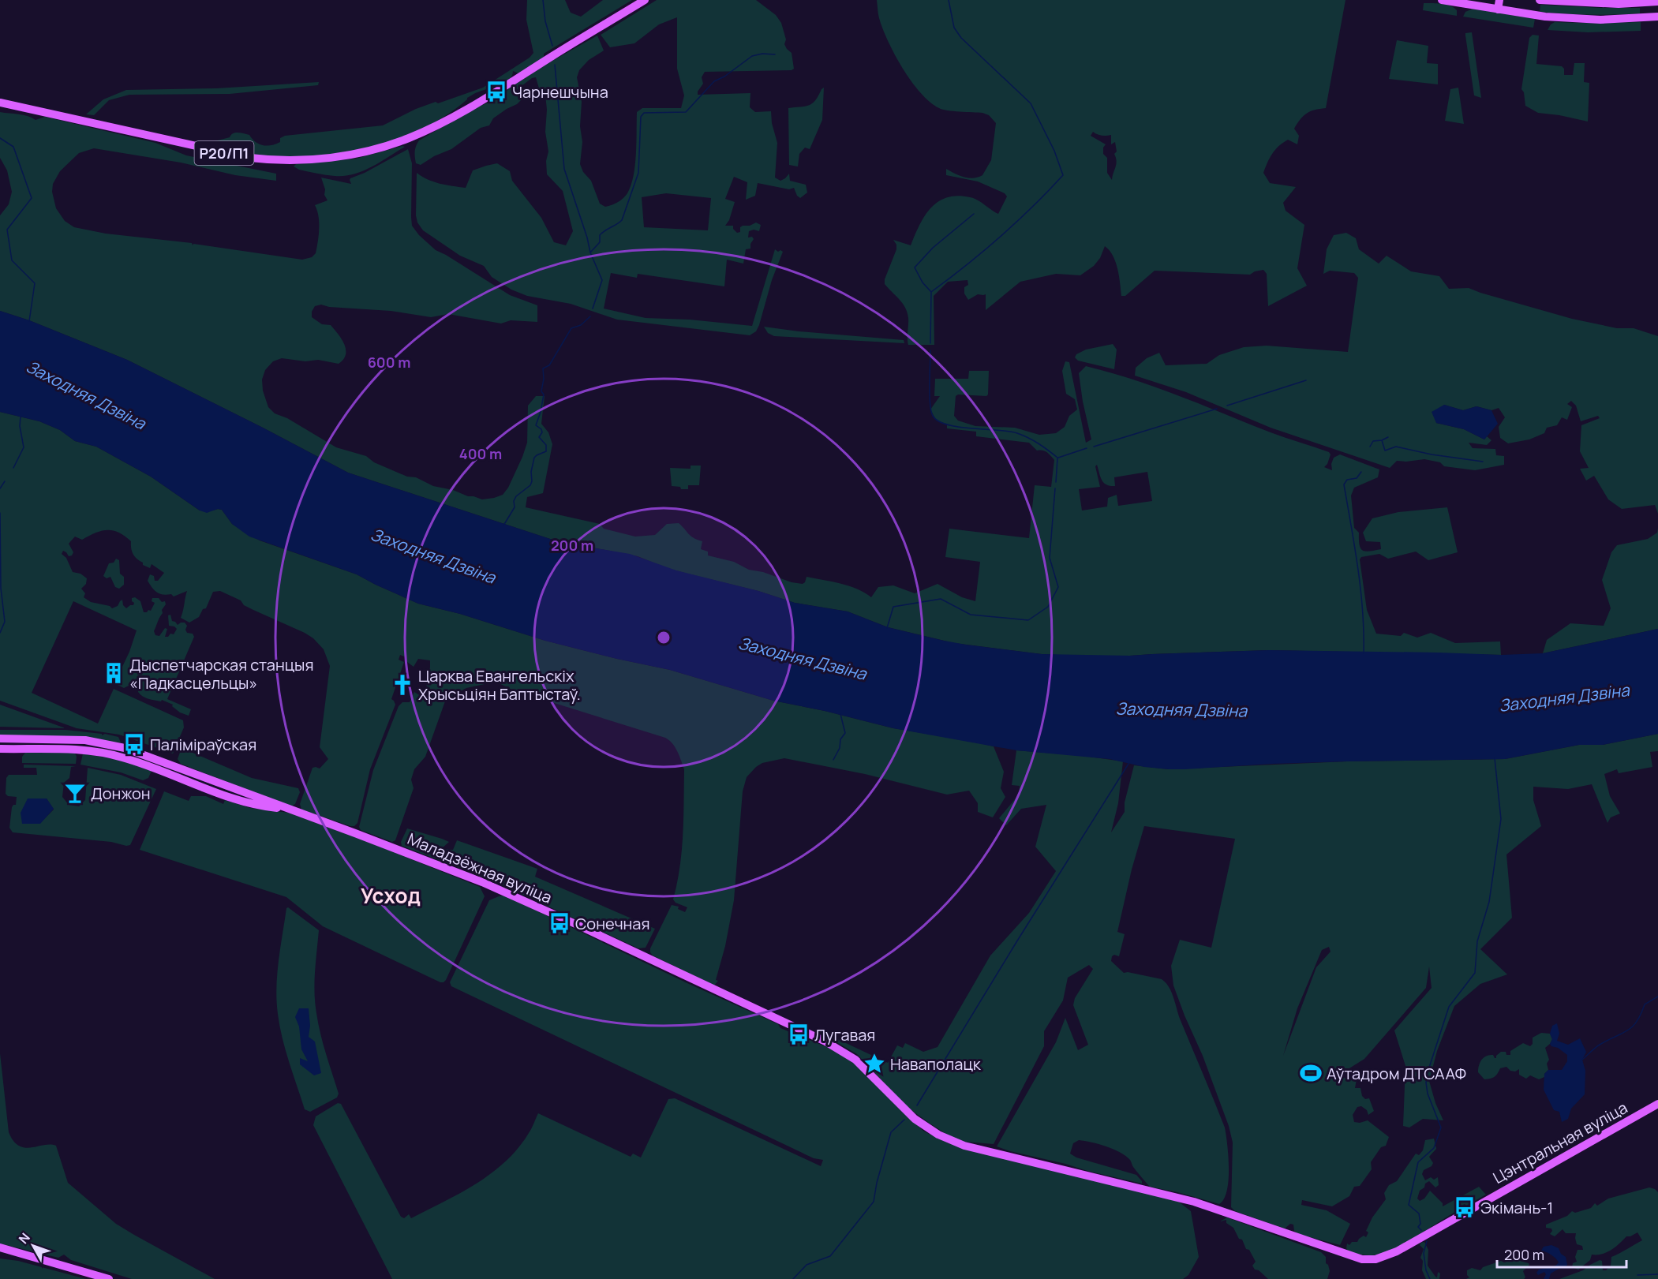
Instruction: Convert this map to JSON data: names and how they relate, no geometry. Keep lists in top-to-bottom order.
{
  "streets": {
    "main road": ["Р20/П1", "Маладзёжная вуліца", "Цэнтральная вуліца"]
  },
  "crossings": [
    ["Маладзёжная вуліца", "Цэнтральная вуліца"]
  ],
  "districts": ["Усход"],
  "water": ["Заходняя Дзвіна"],
  "places": {
    "bus stop": [
      "Чарнешчына",
      "Паліміраўская",
      "Сонечная",
      "Лугавая",
      "Экімань-1"
    ],
    "building": ["Дыспетчарская станцыя «Падкасцельцы»"],
    "church": ["Царква Евангельскіх Хрысьціян Баптыстаў."],
    "bar": ["Донжон"],
    "place": ["Наваполацк"],
    "sports": ["Аўтадром ДТСААФ"]
  },
  "scale_bar": "200 m",
  "north": "top left",
  "rings": ["600 m", "400 m", "200 m"]
}
